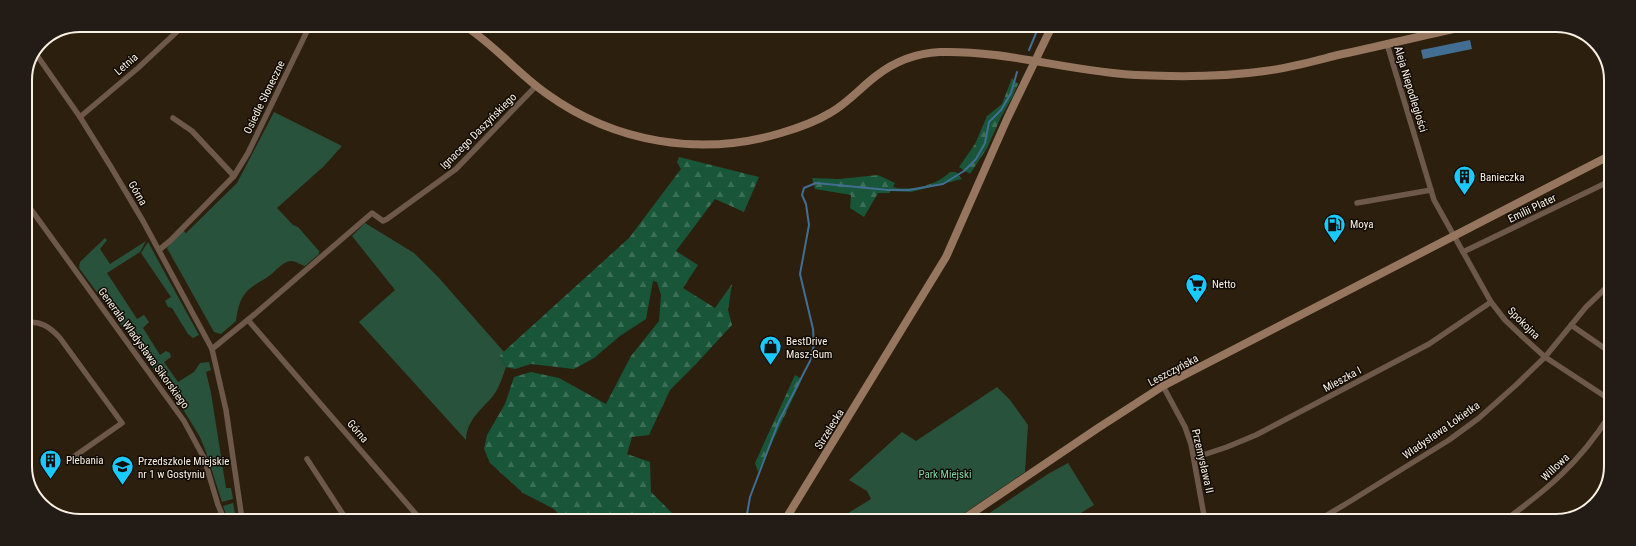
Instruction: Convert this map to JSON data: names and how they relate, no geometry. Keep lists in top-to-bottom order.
{
  "streets": {
    "street": [
      "Letnia",
      "Aleja Niepodległości",
      "Osiedle Słoneczne",
      "Ignacego Daszyńskiego",
      "Górna",
      "Emilii Plater",
      "Spokojna",
      "Generała Władysława Sikorskiego",
      "Leszczyńska",
      "Mieszka I",
      "Strzelecka",
      "Władysława Łokietka",
      "Przemysława II",
      "Willowa"
    ]
  },
  "crossings": [
    ["Letnia", "Górna"],
    ["Aleja Niepodległości", "Ignacego Daszyńskiego"],
    ["Aleja Niepodległości", "Spokojna"],
    ["Aleja Niepodległości", "Leszczyńska"],
    ["Aleja Niepodległości", "Strzelecka"],
    ["Osiedle Słoneczne", "Górna"],
    ["Ignacego Daszyńskiego", "Górna"],
    ["Emilii Plater", "Spokojna"],
    ["Spokojna", "Leszczyńska"],
    ["Spokojna", "Mieszka I"],
    ["Spokojna", "Władysława Łokietka"],
    ["Leszczyńska", "Przemysława II"],
    ["Mieszka I", "Przemysława II"]
  ],
  "parks": ["Park Miejski"],
  "places": {
    "building": ["Banieczka", "Plebania"],
    "fuel station": ["Moya"],
    "supermarket": ["Netto"],
    "shop": ["BestDrive Masz-Gum"],
    "school or university": ["Przedszkole Miejskie nr 1 w Gostyniu"]
  }
}
